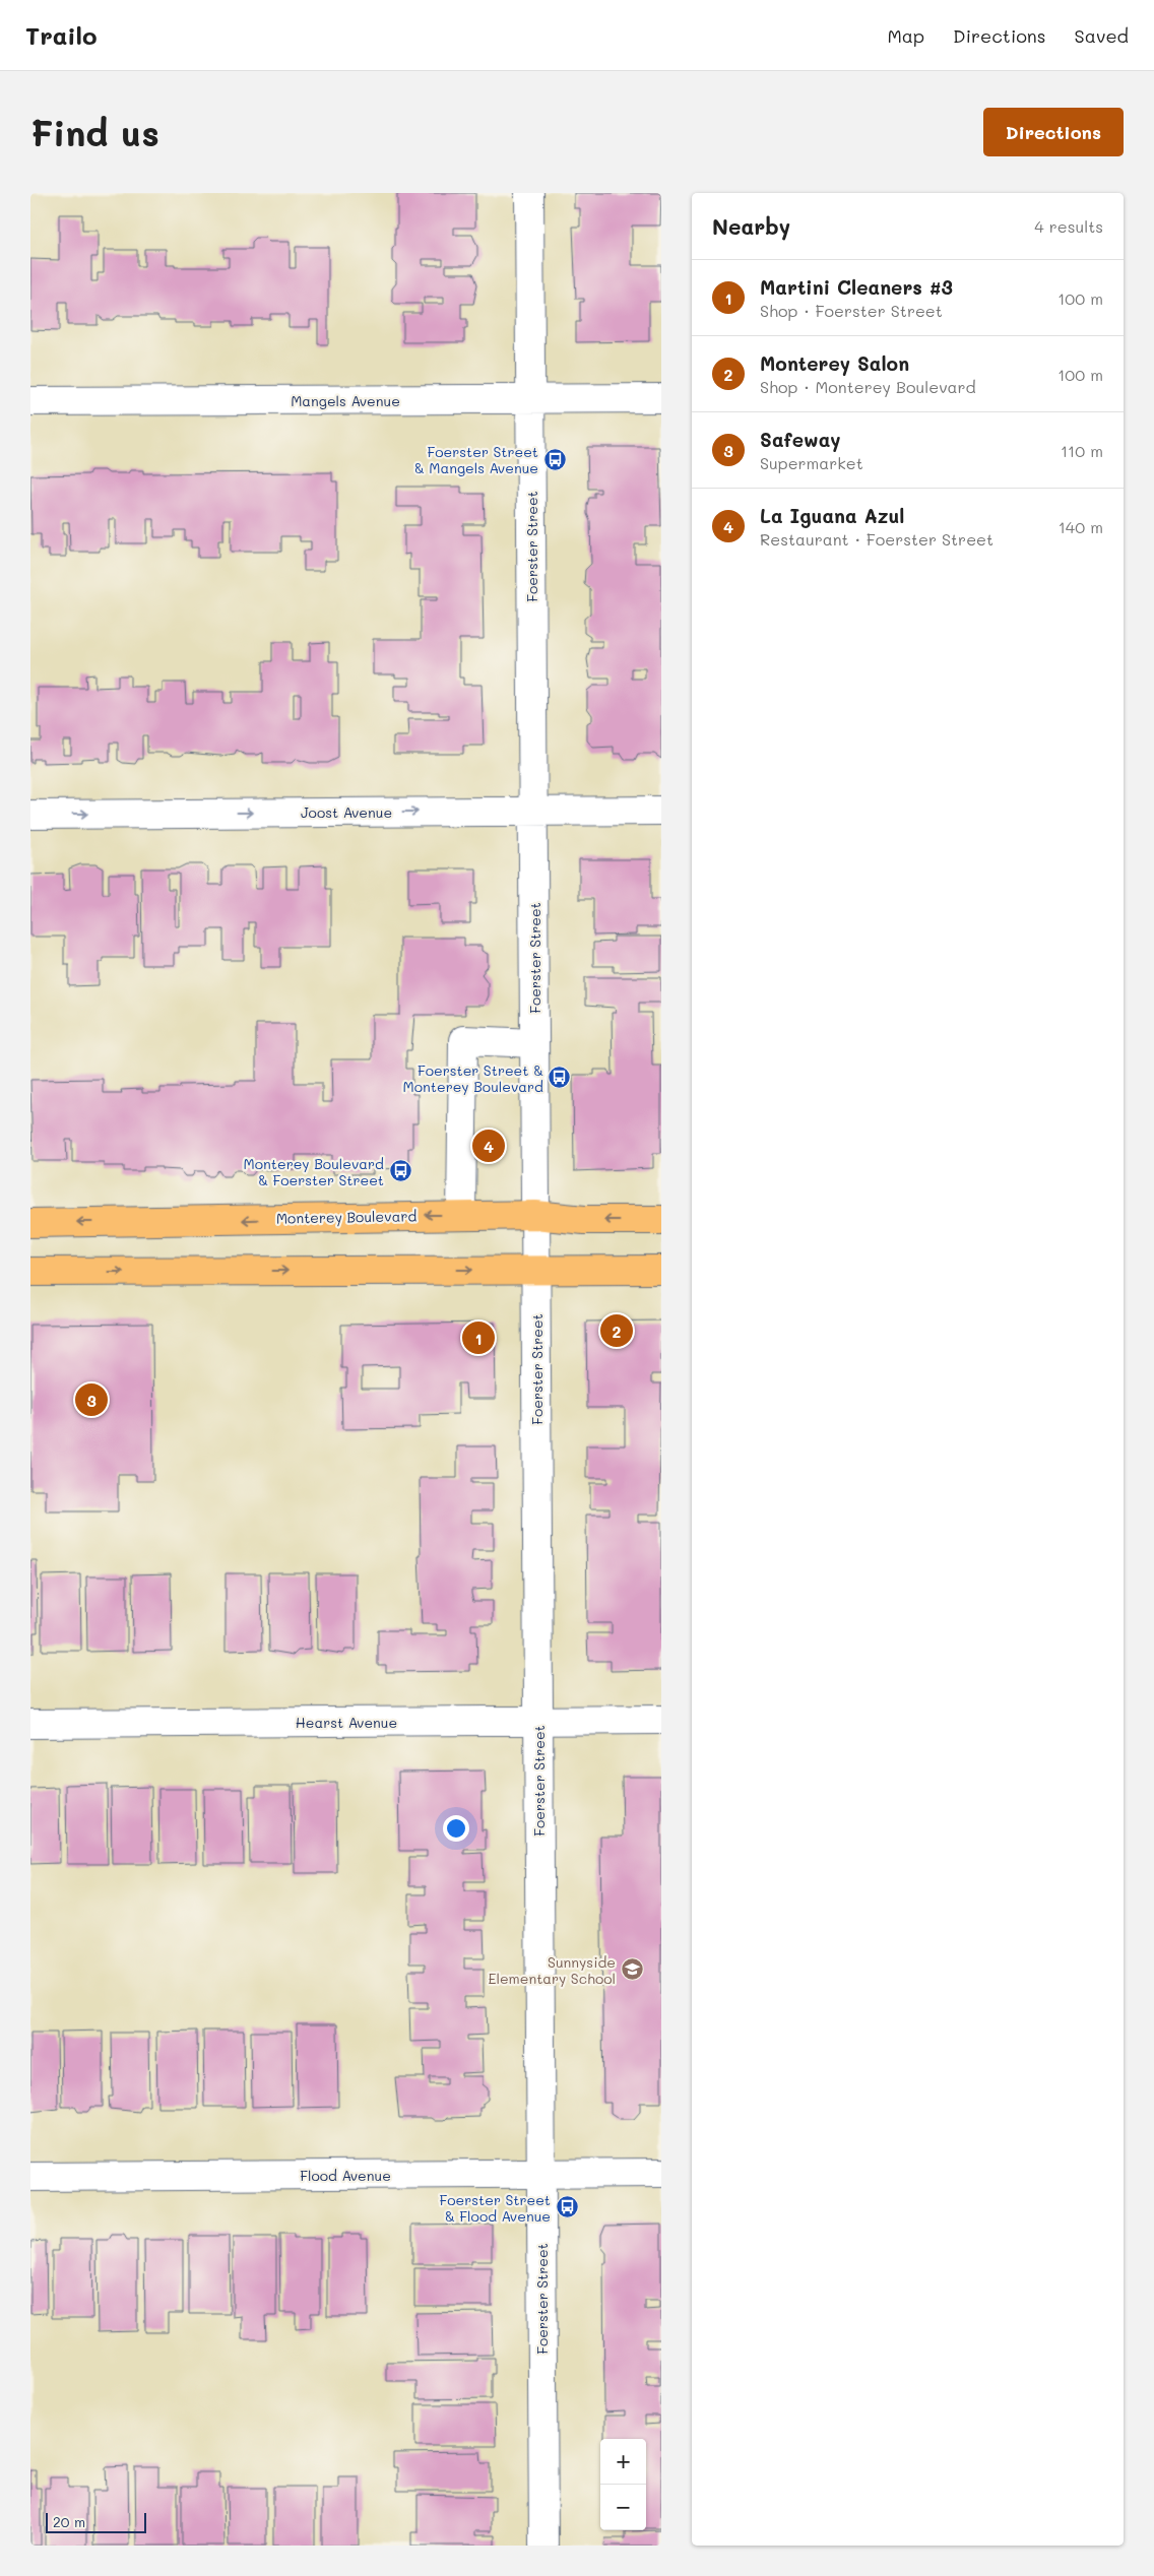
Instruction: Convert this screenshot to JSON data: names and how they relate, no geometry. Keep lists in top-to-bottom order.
{
  "streets": {
    "main road": ["Monterey Boulevard"],
    "street": [
      "Mangels Avenue",
      "Foerster Street",
      "Joost Avenue",
      "Hearst Avenue",
      "Flood Avenue"
    ]
  },
  "crossings": [
    ["Mangels Avenue", "Foerster Street"],
    ["Foerster Street", "Joost Avenue"],
    ["Foerster Street", "Monterey Boulevard"],
    ["Foerster Street", "Hearst Avenue"],
    ["Foerster Street", "Flood Avenue"]
  ],
  "one_way": ["Joost Avenue"],
  "places": {
    "bus stop": [
      "Foerster Street & Mangels Avenue",
      "Foerster Street & Monterey Boulevard",
      "Monterey Boulevard & Foerster Street",
      "Foerster Street & Flood Avenue"
    ],
    "school or university": ["Sunnyside Elementary School"]
  },
  "scale_bar": "20 m",
  "page": {
    "header": "Trailo",
    "nav": ["Map", "Directions", "Saved"],
    "buttons": "Directions",
    "title": "Find us",
    "heading": ["Nearby", "4 results"],
    "list": [
      {
        "mark": "1",
        "name": "Martini Cleaners #3",
        "note": "Shop · Foerster Street",
        "value": "100 m"
      },
      {
        "mark": "2",
        "name": "Monterey Salon",
        "note": "Shop · Monterey Boulevard",
        "value": "100 m"
      },
      {
        "mark": "3",
        "name": "Safeway",
        "note": "Supermarket",
        "value": "110 m"
      },
      {
        "mark": "4",
        "name": "La Iguana Azul",
        "note": "Restaurant · Foerster Street",
        "value": "140 m"
      }
    ],
    "pins": [
      "4",
      "2",
      "1",
      "3"
    ],
    "map_buttons": ["+", "−"],
    "scale": "20 m"
  }
}
